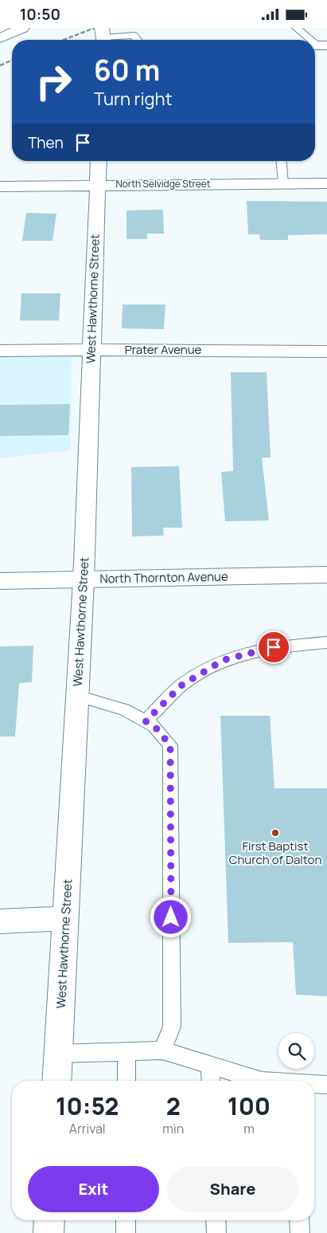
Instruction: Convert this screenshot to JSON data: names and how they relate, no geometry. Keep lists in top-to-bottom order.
{
  "streets": {
    "street": [
      "North Selvidge Street",
      "West Hawthorne Street",
      "Prater Avenue",
      "North Thornton Avenue"
    ]
  },
  "crossings": [
    ["North Selvidge Street", "West Hawthorne Street"],
    ["West Hawthorne Street", "Prater Avenue"],
    ["West Hawthorne Street", "North Thornton Avenue"]
  ],
  "places": ["First Baptist Church of Dalton"],
  "page": {
    "status": "10:50",
    "turn": ["60 m", "Turn right"],
    "then": "Then",
    "eta": [
      "10:52",
      "Arrival",
      "2",
      "min",
      "100",
      "m"
    ],
    "buttons": ["Exit", "Share"]
  }
}
